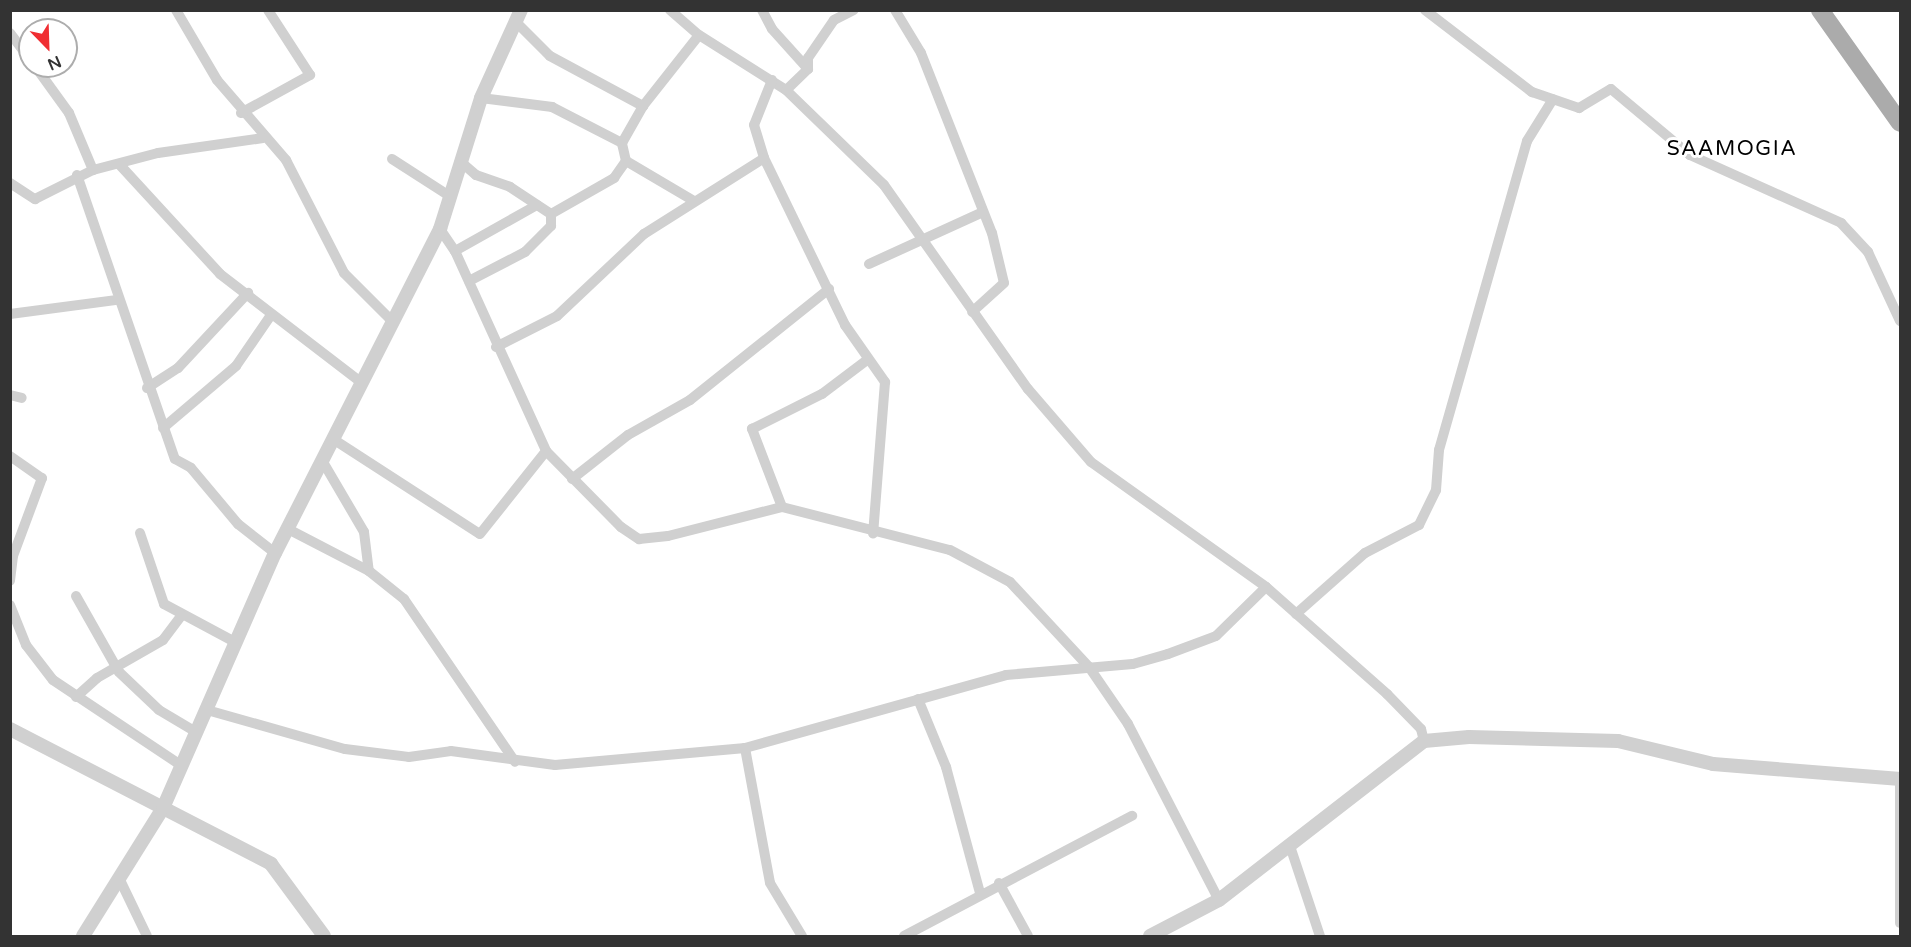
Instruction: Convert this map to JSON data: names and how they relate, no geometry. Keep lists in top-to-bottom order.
{
  "districts": ["SAAMOGIA"],
  "north": "bottom right"
}
